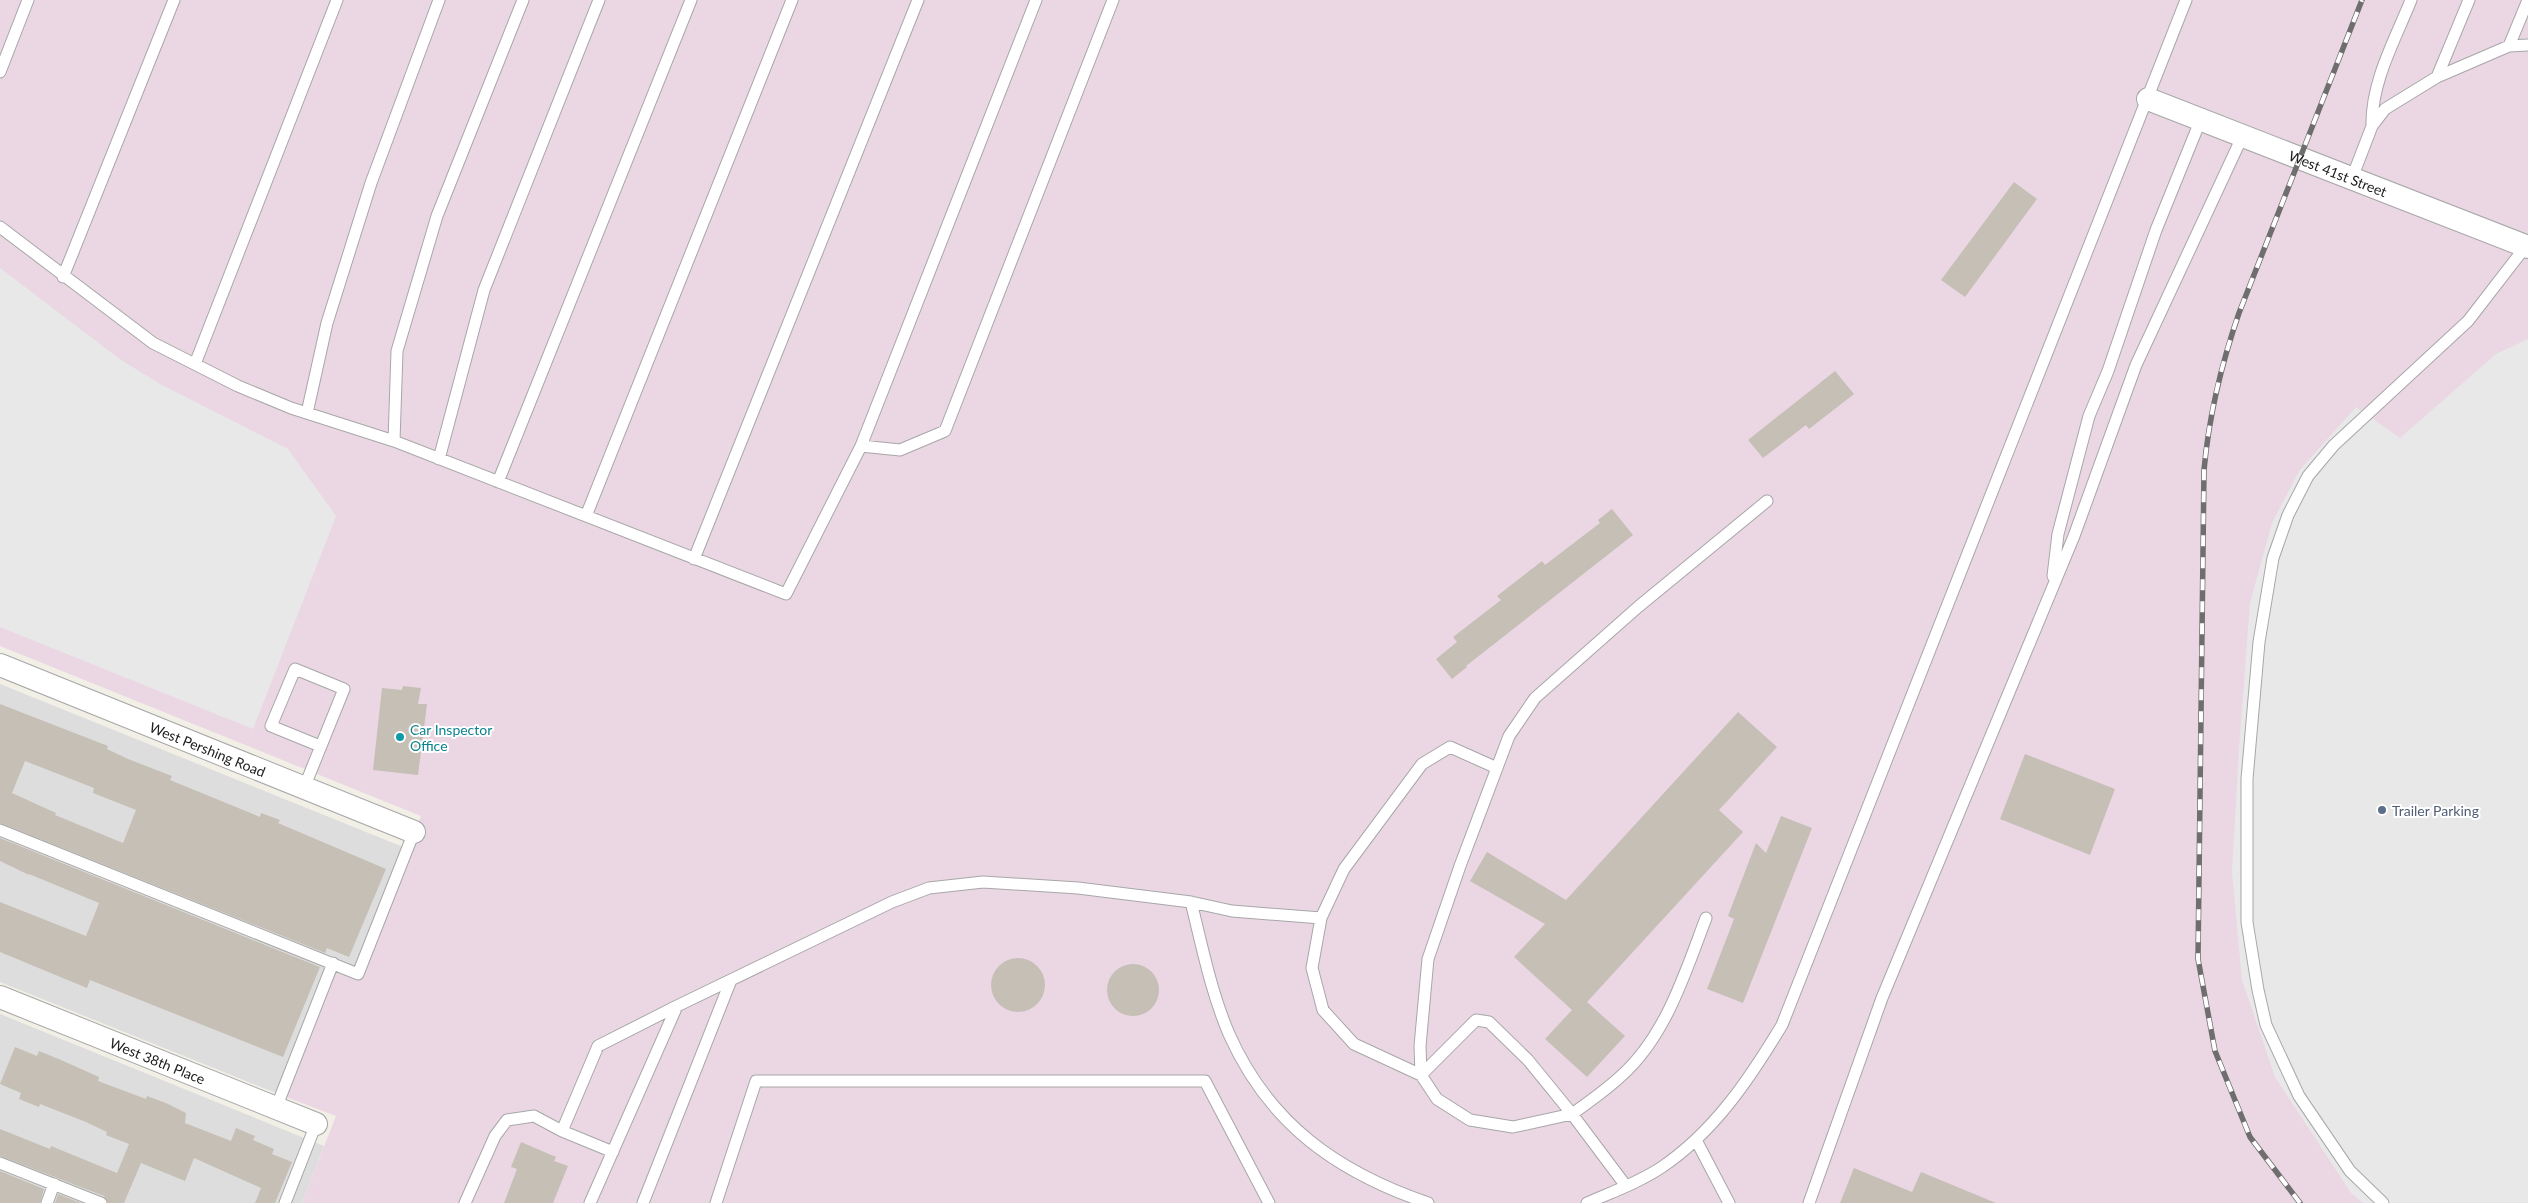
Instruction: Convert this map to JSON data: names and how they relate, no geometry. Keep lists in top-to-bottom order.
{
  "streets": {
    "street": ["West 41st Street", "West Pershing Road", "West 38th Place"]
  },
  "places": ["Car Inspector Office", "Trailer Parking"]
}
